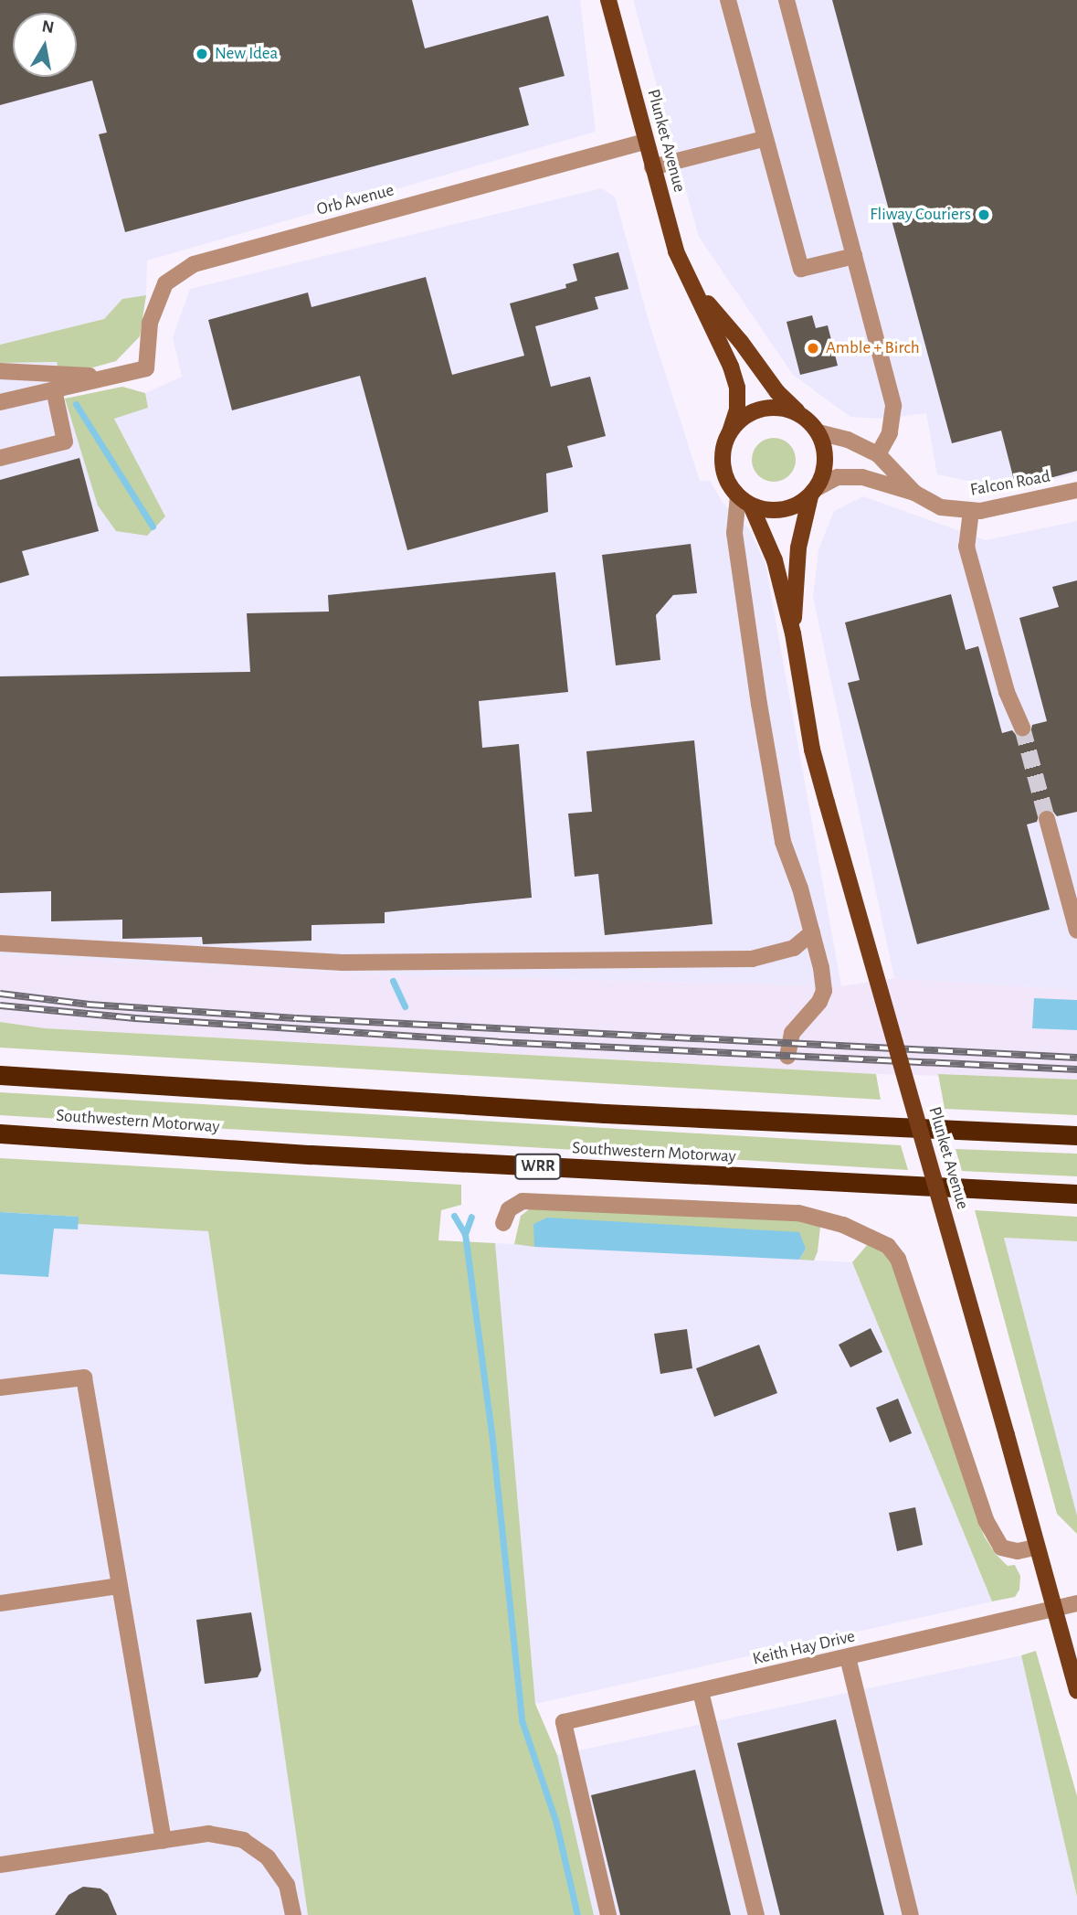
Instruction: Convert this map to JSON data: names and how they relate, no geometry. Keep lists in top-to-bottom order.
{
  "streets": {
    "highway": ["Southwestern Motorway", "WRR"],
    "main road": ["Plunket Avenue"],
    "street": ["Orb Avenue", "Falcon Road", "Keith Hay Drive"]
  },
  "crossings": [
    ["Plunket Avenue", "Orb Avenue"],
    ["Plunket Avenue", "Falcon Road"],
    ["Plunket Avenue", "Keith Hay Drive"]
  ],
  "places": ["New Idea", "Fliway Couriers", "Amble + Birch"],
  "north": "top"
}
